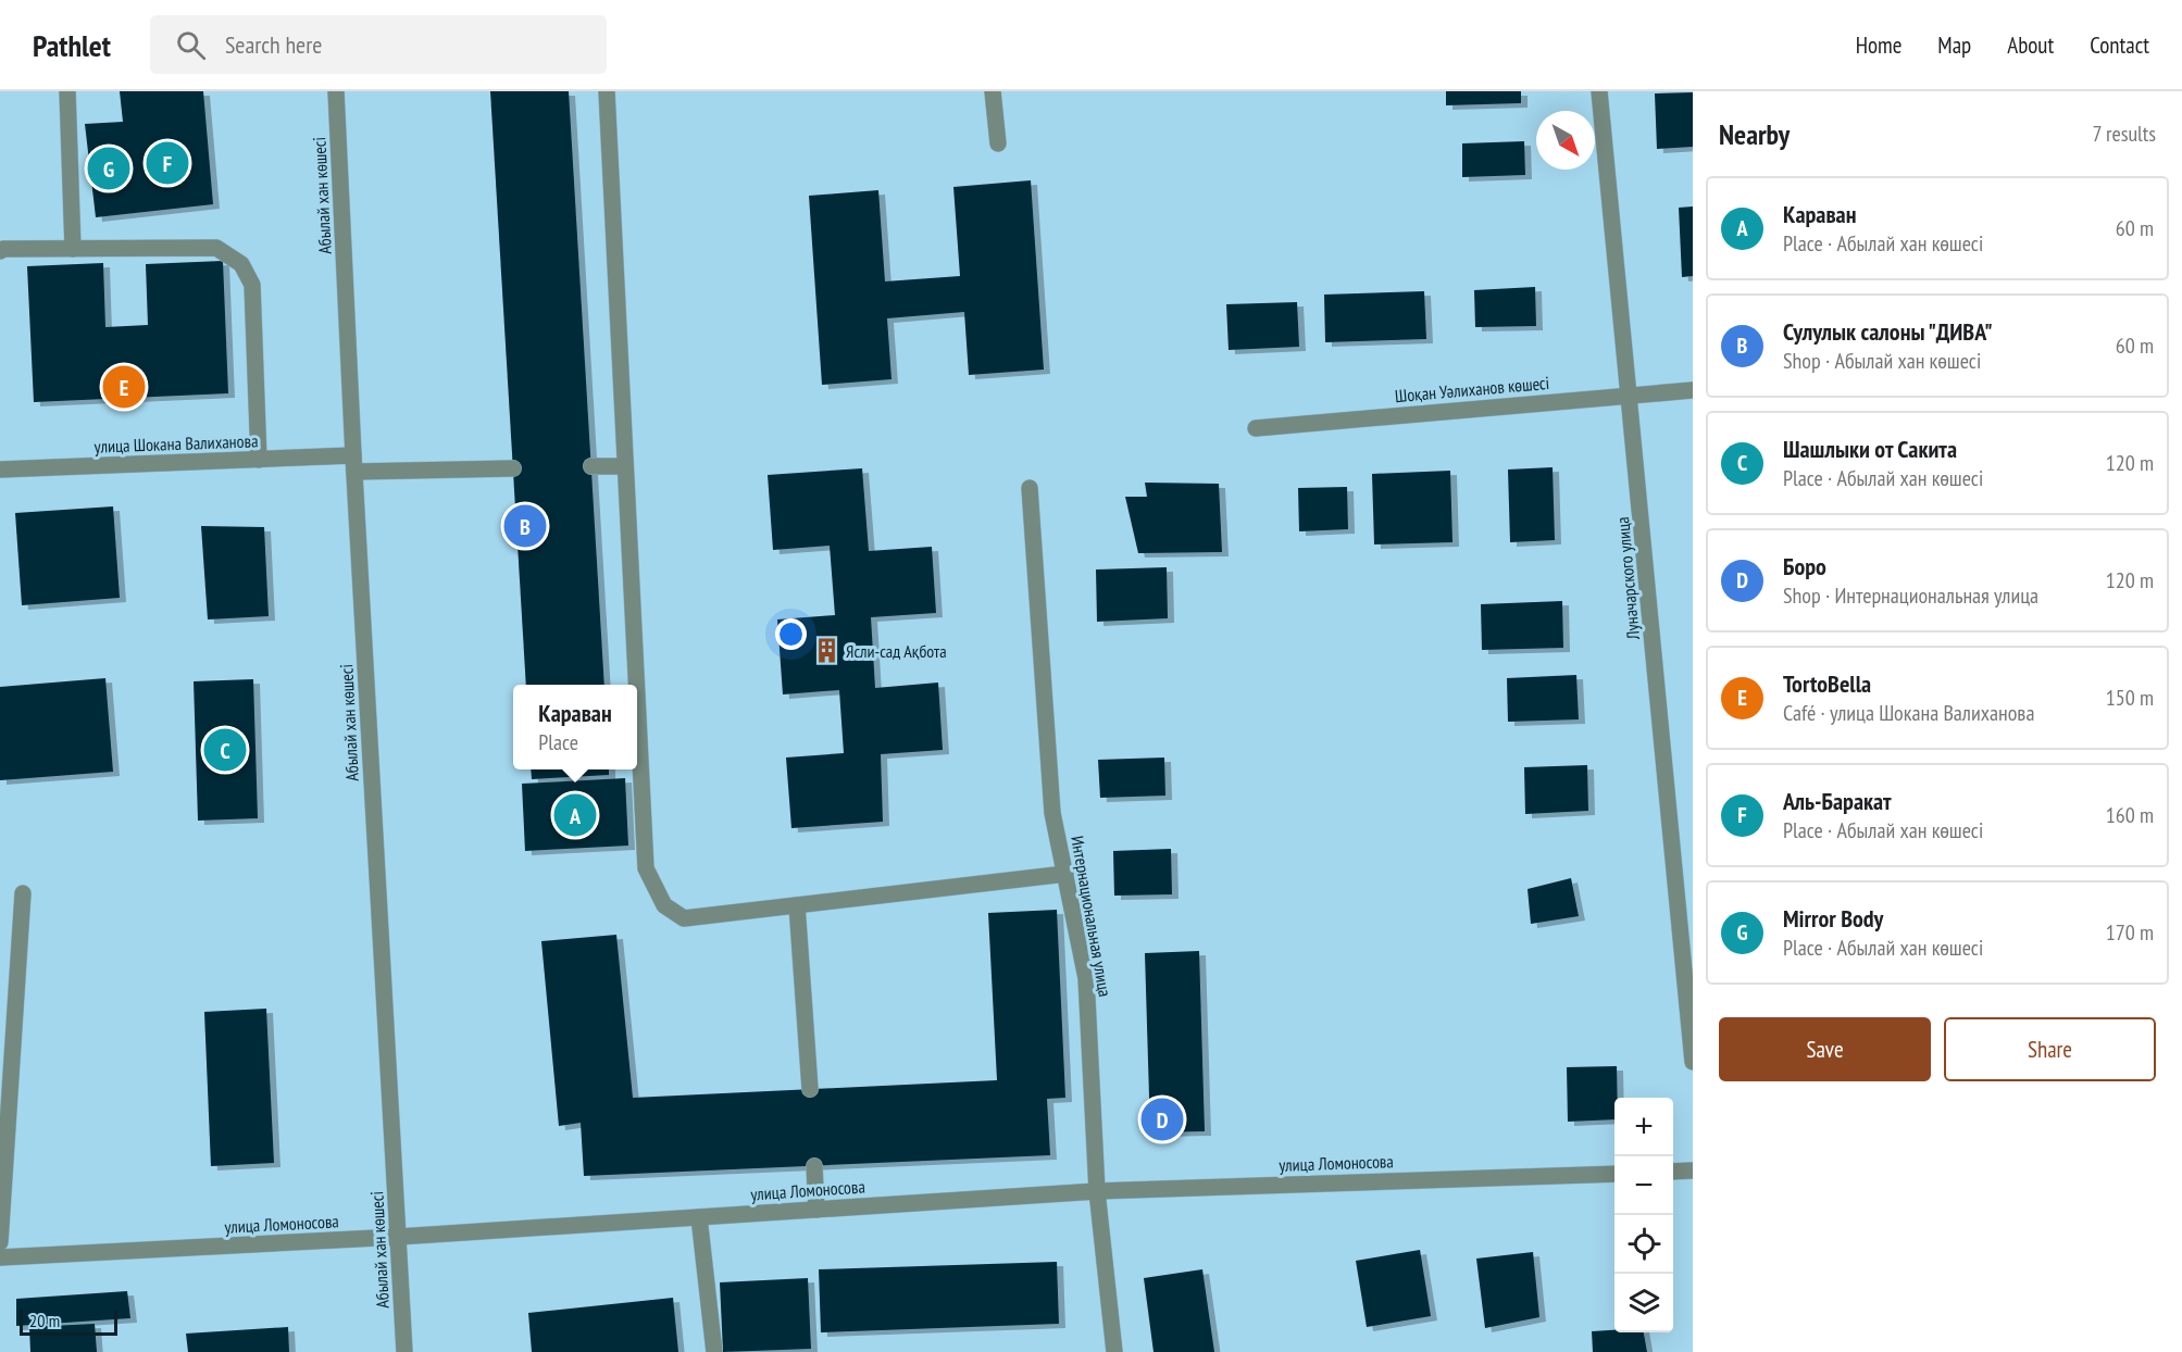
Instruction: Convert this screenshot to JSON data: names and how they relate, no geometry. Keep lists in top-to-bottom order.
{
  "streets": {
    "street": [
      "Абылай хан көшесі",
      "Шоқан Уәлиханов көшесі",
      "улица Шокана Валиханова",
      "Луначарского улица",
      "Интернациональная улица",
      "улица Ломоносова"
    ]
  },
  "crossings": [
    ["Абылай хан көшесі", "улица Шокана Валиханова"],
    ["Абылай хан көшесі", "улица Ломоносова"],
    ["Шоқан Уәлиханов көшесі", "Луначарского улица"],
    ["Интернациональная улица", "улица Ломоносова"]
  ],
  "places": {
    "building": ["Ясли-сад Ақбота"]
  },
  "scale_bar": "20 m",
  "north": "bottom right",
  "page": {
    "header": "Pathlet",
    "search": "Search here",
    "nav": [
      "Home",
      "Map",
      "About",
      "Contact"
    ],
    "heading": ["Nearby", "7 results"],
    "pins": [
      "F",
      "G",
      "E",
      "B",
      "C",
      "A",
      "D"
    ],
    "list": [
      {
        "mark": "A",
        "name": "Караван",
        "note": "Place · Абылай хан көшесі",
        "value": "60 m"
      },
      {
        "mark": "B",
        "name": "Сулулык салоны \"ДИВА\"",
        "note": "Shop · Абылай хан көшесі",
        "value": "60 m"
      },
      {
        "mark": "C",
        "name": "Шашлыки от Сакита",
        "note": "Place · Абылай хан көшесі",
        "value": "120 m"
      },
      {
        "mark": "D",
        "name": "Боро",
        "note": "Shop · Интернациональная улица",
        "value": "120 m"
      },
      {
        "mark": "E",
        "name": "TortoBella",
        "note": "Café · улица Шокана Валиханова",
        "value": "150 m"
      },
      {
        "mark": "F",
        "name": "Аль-Баракат",
        "note": "Place · Абылай хан көшесі",
        "value": "160 m"
      },
      {
        "mark": "G",
        "name": "Mirror Body",
        "note": "Place · Абылай хан көшесі",
        "value": "170 m"
      }
    ],
    "popup": ["Караван", "Place"],
    "buttons": ["Save", "Share"],
    "map_buttons": ["+", "−"],
    "scale": "20 m"
  }
}
